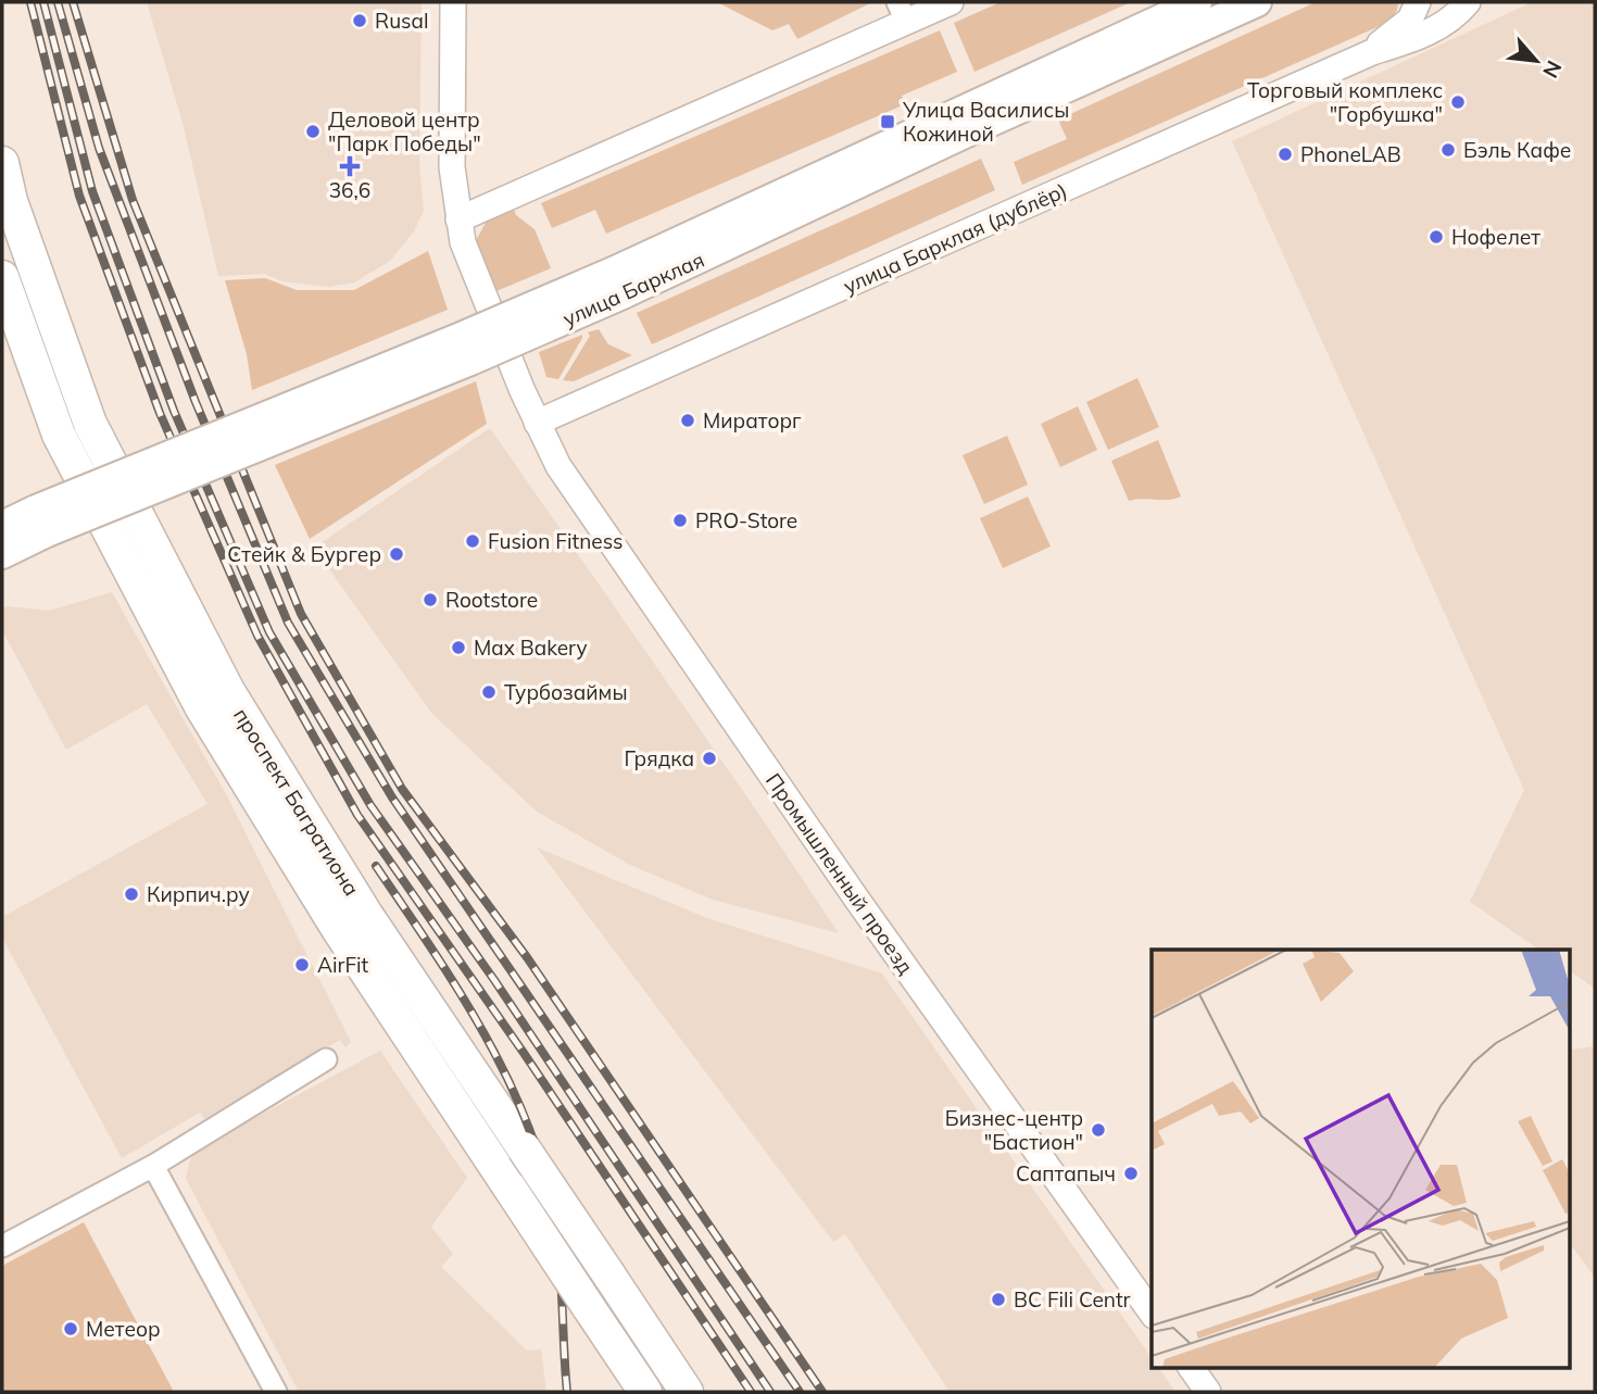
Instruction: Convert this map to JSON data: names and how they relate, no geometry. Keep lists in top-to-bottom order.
{
  "streets": {
    "main road": ["улица Барклая", "проспект Багратиона"],
    "street": ["улица Барклая (дублёр)", "Промышленный проезд"]
  },
  "crossings": [
    ["улица Барклая (дублёр)", "Промышленный проезд"]
  ],
  "places": {
    "other": [
      "Rusal",
      "Торговый комплекс \"Горбушка\"",
      "Деловой центр \"Парк Победы\"",
      "Бэль Кафе",
      "PhoneLAB",
      "Нофелет",
      "Мираторг",
      "PRO-Store",
      "Fusion Fitness",
      "Стейк & Бургер",
      "Rootstore",
      "Max Bakery",
      "Турбозаймы",
      "Грядка",
      "Кирпич.ру",
      "AirFit",
      "Бизнес-центр \"Бастион\"",
      "Саптапыч",
      "BC Fili Centr",
      "Метеор"
    ],
    "transit": ["Улица Василисы Кожиной"],
    "health": ["36,6"]
  },
  "north": "bottom right"
}
